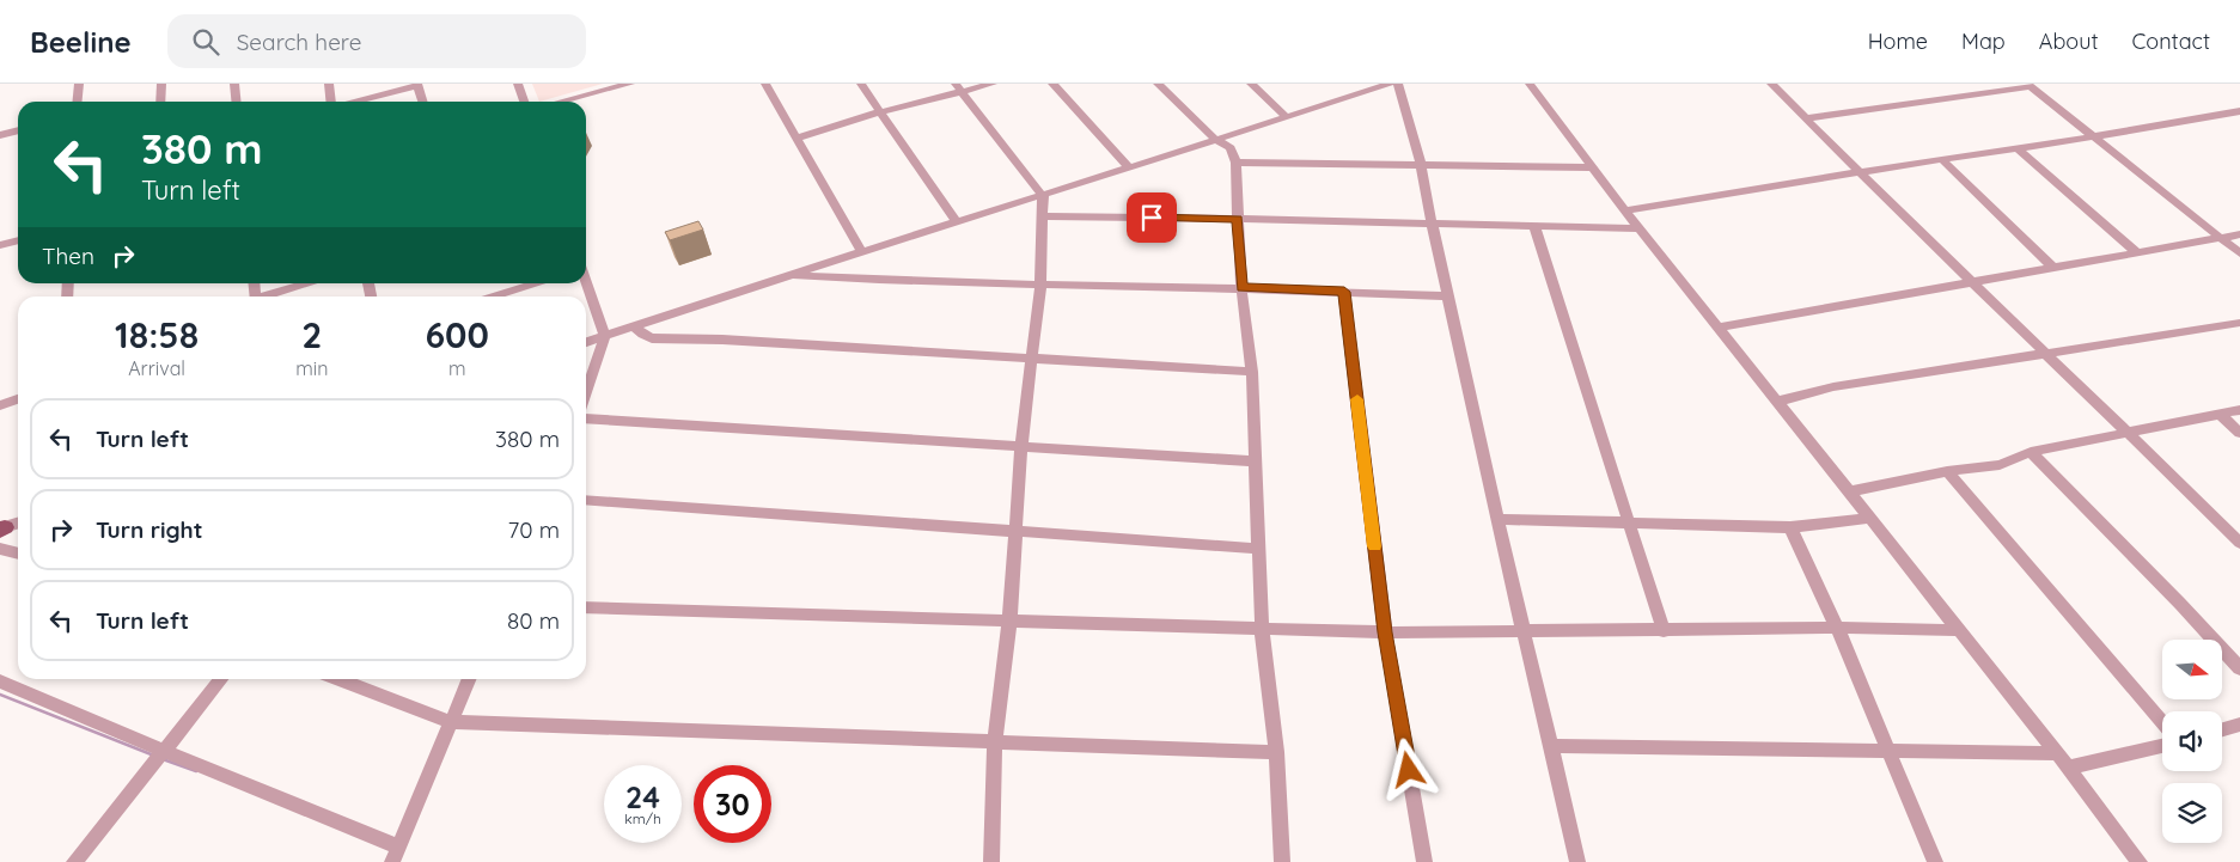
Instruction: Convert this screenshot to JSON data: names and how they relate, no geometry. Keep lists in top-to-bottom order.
{
  "north": "right",
  "page": {
    "header": "Beeline",
    "search": "Search here",
    "nav": [
      "Home",
      "Map",
      "About",
      "Contact"
    ],
    "turn": ["380 m", "Turn left"],
    "then": "Then",
    "eta": [
      "18:58",
      "Arrival",
      "2",
      "min",
      "600",
      "m"
    ],
    "list": [
      {
        "name": "Turn left",
        "value": "380 m"
      },
      {
        "name": "Turn right",
        "value": "70 m"
      },
      {
        "name": "Turn left",
        "value": "80 m"
      }
    ],
    "speed": "24 km/h",
    "limit": "30"
  }
}
